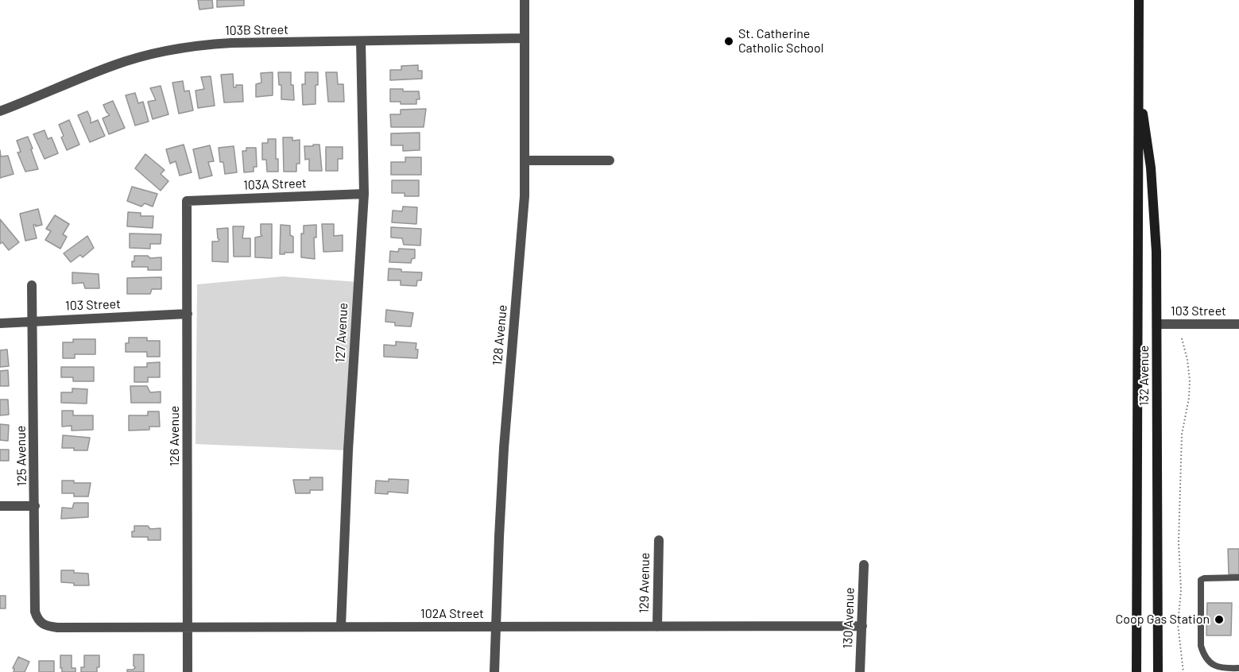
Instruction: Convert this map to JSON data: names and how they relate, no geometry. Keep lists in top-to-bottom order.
{
  "streets": {
    "main road": ["132 Avenue"],
    "street": [
      "103B Street",
      "103A Street",
      "103 Street",
      "127 Avenue",
      "128 Avenue",
      "126 Avenue",
      "125 Avenue",
      "129 Avenue",
      "102A Street",
      "130 Avenue"
    ]
  },
  "crossings": [
    ["103B Street", "127 Avenue"],
    ["103B Street", "128 Avenue"],
    ["103A Street", "127 Avenue"],
    ["103A Street", "126 Avenue"],
    ["103 Street", "132 Avenue"],
    ["103 Street", "126 Avenue"],
    ["103 Street", "125 Avenue"],
    ["127 Avenue", "102A Street"],
    ["128 Avenue", "102A Street"],
    ["126 Avenue", "102A Street"],
    ["125 Avenue", "102A Street"],
    ["129 Avenue", "102A Street"],
    ["102A Street", "130 Avenue"]
  ],
  "places": ["St. Catherine Catholic School", "Coop Gas Station"]
}
